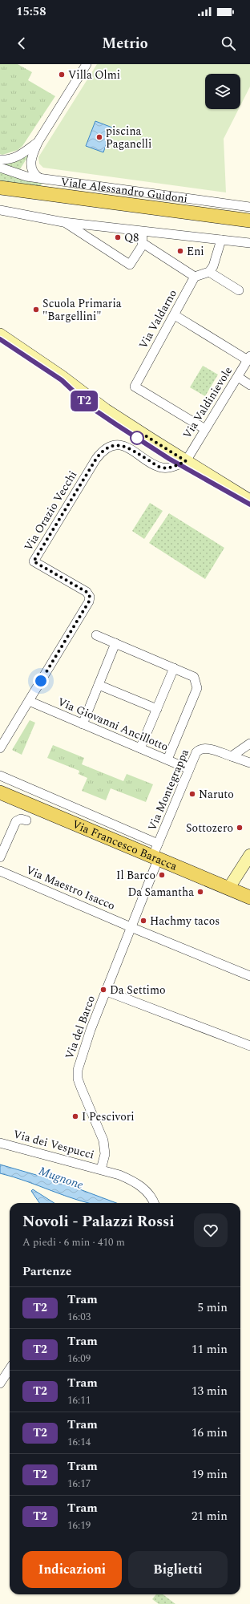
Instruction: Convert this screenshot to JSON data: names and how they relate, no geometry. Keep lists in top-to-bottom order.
{
  "streets": {
    "main road": ["Viale Alessandro Guidoni", "Via Francesco Baracca"],
    "street": [
      "Via Valdarno",
      "Via Valdinievole",
      "Via Orazio Vecchi",
      "Via Giovanni Ancillotto",
      "Via Montegrappa",
      "Via Maestro Isacco",
      "Via del Barco",
      "Via dei Vespucci"
    ]
  },
  "crossings": [
    ["Via Valdarno", "Via Valdinievole"],
    ["Via Valdinievole", "Via Orazio Vecchi"],
    ["Via Orazio Vecchi", "Via Giovanni Ancillotto"],
    ["Via Giovanni Ancillotto", "Via Montegrappa"],
    ["Via Montegrappa", "Via Francesco Baracca"],
    ["Via Montegrappa", "Via del Barco"],
    ["Via Francesco Baracca", "Via del Barco"],
    ["Via Maestro Isacco", "Via del Barco"],
    ["Via del Barco", "Via dei Vespucci"]
  ],
  "water": ["Mugnone"],
  "places": [
    "Villa Olmi",
    "piscina Paganelli",
    "Q8",
    "Eni",
    "Scuola Primaria \"Bargellini\"",
    "Naruto",
    "Sottozero",
    "Il Barco",
    "Da Samantha",
    "Hachmy tacos",
    "Da Settimo",
    "I Pescivori"
  ],
  "lines": ["tram line T2"],
  "page": {
    "status": "15:58",
    "header": "Metrio",
    "on_map": "T2",
    "heading": [
      ["Novoli - Palazzi Rossi", "A piedi · 6 min · 410 m"],
      "Partenze"
    ],
    "list": [
      {
        "mark": "T2",
        "name": "Tram",
        "note": "16:03",
        "value": "5 min"
      },
      {
        "mark": "T2",
        "name": "Tram",
        "note": "16:09",
        "value": "11 min"
      },
      {
        "mark": "T2",
        "name": "Tram",
        "note": "16:11",
        "value": "13 min"
      },
      {
        "mark": "T2",
        "name": "Tram",
        "note": "16:14",
        "value": "16 min"
      },
      {
        "mark": "T2",
        "name": "Tram",
        "note": "16:17",
        "value": "19 min"
      },
      {
        "mark": "T2",
        "name": "Tram",
        "note": "16:19",
        "value": "21 min"
      }
    ],
    "buttons": ["Indicazioni", "Biglietti"]
  }
}
